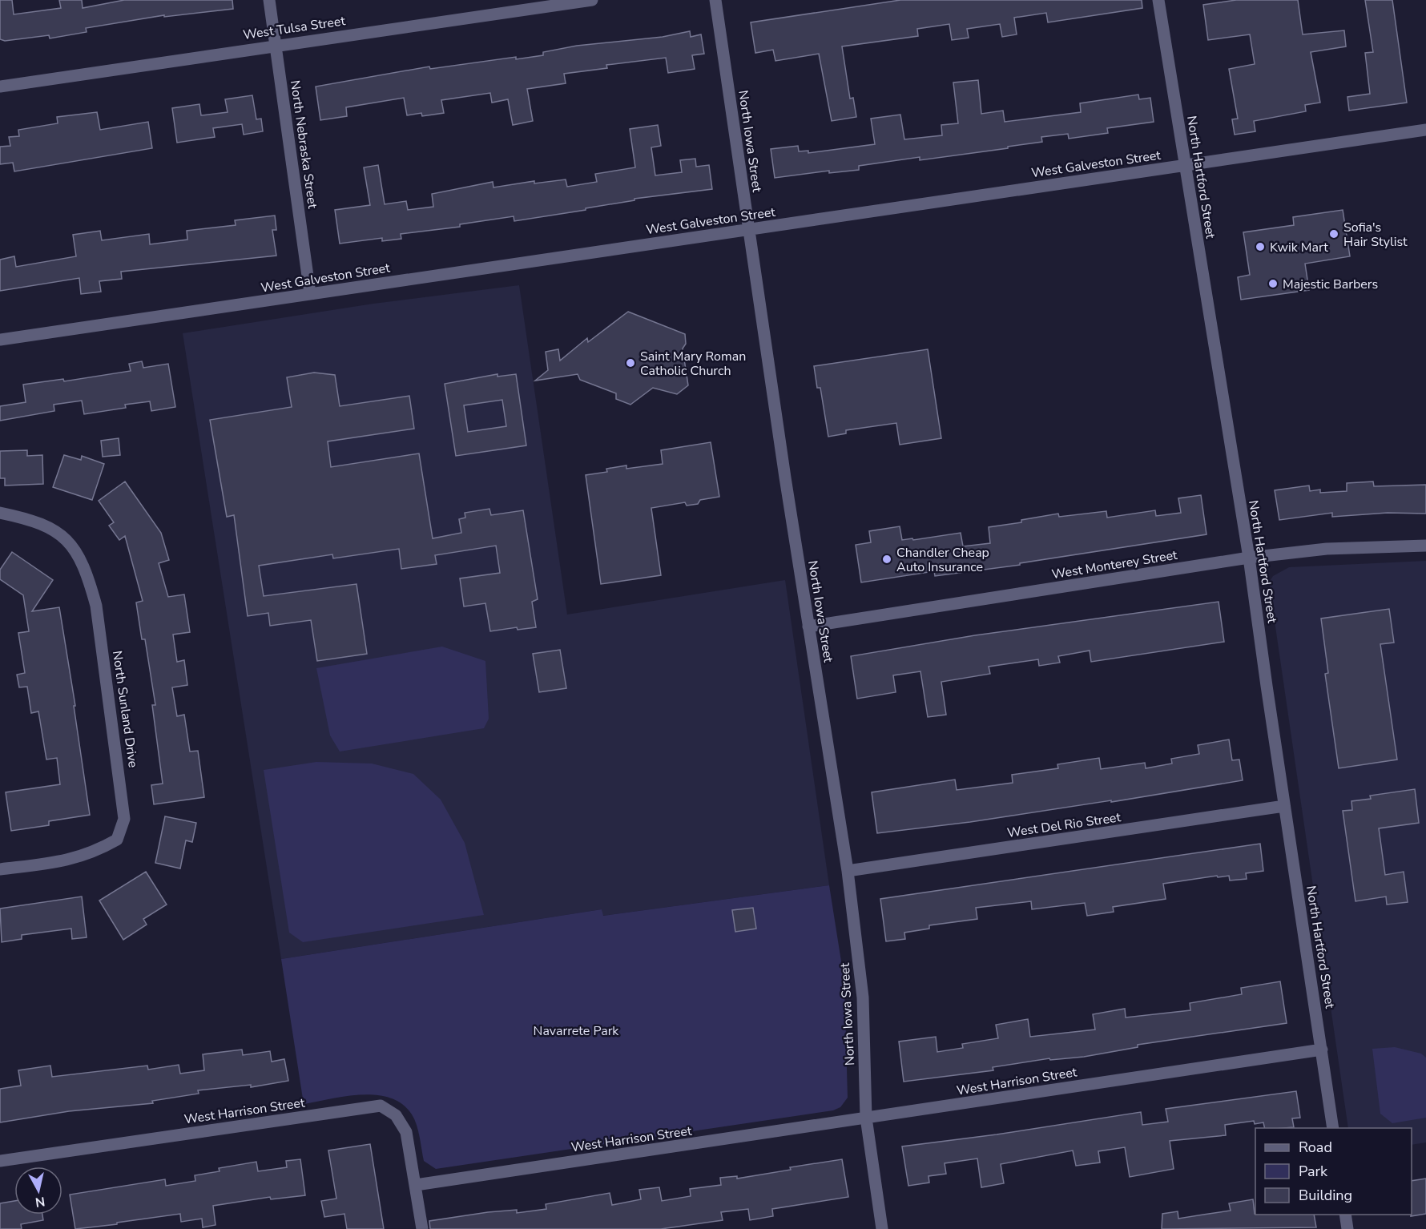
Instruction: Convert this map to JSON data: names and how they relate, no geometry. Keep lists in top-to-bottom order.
{
  "streets": {
    "street": [
      "West Tulsa Street",
      "North Iowa Street",
      "North Nebraska Street",
      "West Galveston Street",
      "North Hartford Street",
      "West Monterey Street",
      "North Sunland Drive",
      "West Del Rio Street",
      "West Harrison Street"
    ]
  },
  "crossings": [
    ["West Tulsa Street", "North Nebraska Street"],
    ["North Iowa Street", "West Galveston Street"],
    ["North Iowa Street", "West Monterey Street"],
    ["North Iowa Street", "West Del Rio Street"],
    ["North Iowa Street", "West Harrison Street"],
    ["North Nebraska Street", "West Galveston Street"],
    ["West Galveston Street", "North Hartford Street"],
    ["North Hartford Street", "West Monterey Street"],
    ["North Hartford Street", "West Del Rio Street"],
    ["North Hartford Street", "West Harrison Street"]
  ],
  "parks": ["Navarrete Park"],
  "places": [
    "Sofia's Hair Stylist",
    "Kwik Mart",
    "Majestic Barbers",
    "Saint Mary Roman Catholic Church",
    "Chandler Cheap Auto Insurance"
  ],
  "legend": ["Road", "Park", "Building"],
  "north": "bottom"
}
